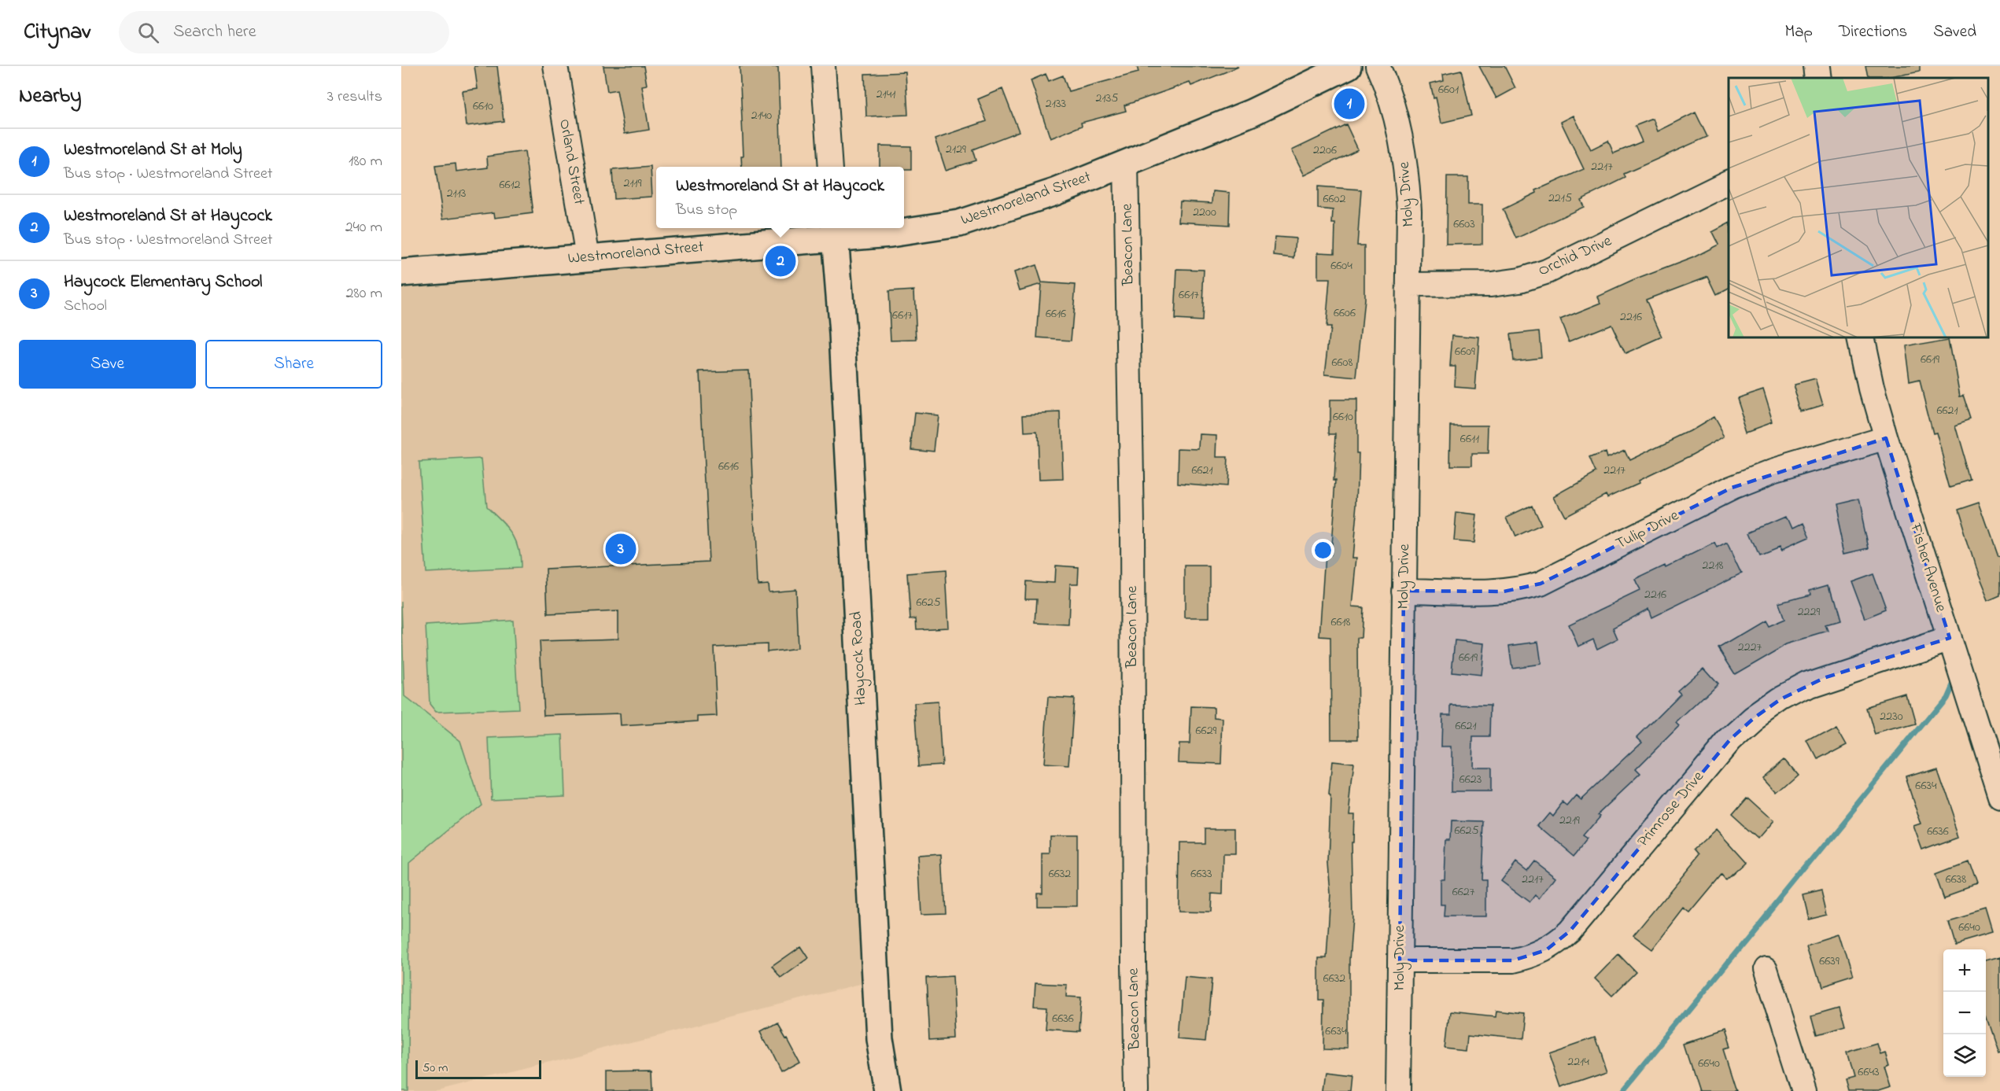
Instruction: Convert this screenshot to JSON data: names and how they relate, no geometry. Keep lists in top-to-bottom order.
{
  "streets": {
    "main road": ["Westmoreland Street", "Haycock Road"],
    "street": [
      "Orland Street",
      "Moly Drive",
      "Beacon Lane",
      "Orchid Drive",
      "Tulip Drive",
      "Fisher Avenue",
      "Primrose Drive"
    ]
  },
  "crossings": [
    ["Orland Street", "Westmoreland Street"],
    ["Moly Drive", "Orchid Drive"],
    ["Moly Drive", "Tulip Drive"],
    ["Moly Drive", "Primrose Drive"],
    ["Westmoreland Street", "Beacon Lane"],
    ["Westmoreland Street", "Haycock Road"],
    ["Tulip Drive", "Fisher Avenue"],
    ["Fisher Avenue", "Primrose Drive"]
  ],
  "house_numbers": [
    "6601",
    "2141",
    "2135",
    "2133",
    "6610",
    "2140",
    "2129",
    "2206",
    "2217",
    "2119",
    "6612",
    "2113",
    "2215",
    "6602",
    "2200",
    "6603",
    "6604",
    "6617",
    "6606",
    "6616",
    "6617",
    "2216",
    "6609",
    "6619",
    "6608",
    "6621",
    "6610",
    "6611",
    "6616",
    "6621",
    "2217",
    "2218",
    "2216",
    "6625",
    "2229",
    "6618",
    "2227",
    "6619",
    "2230",
    "6621",
    "6629",
    "6623",
    "6634",
    "2219",
    "6625",
    "6636",
    "6632",
    "6633",
    "2217",
    "6638",
    "6627",
    "6640",
    "6639",
    "6632",
    "6636",
    "6634",
    "2214",
    "6640",
    "6643"
  ],
  "scale_bar": "50 m",
  "page": {
    "header": "Citynav",
    "search": "Search here",
    "nav": ["Map", "Directions", "Saved"],
    "heading": ["Nearby", "3 results"],
    "pins": ["1", "2", "3"],
    "list": [
      {
        "mark": "1",
        "name": "Westmoreland St at Moly",
        "note": "Bus stop · Westmoreland Street",
        "value": "180 m"
      },
      {
        "mark": "2",
        "name": "Westmoreland St at Haycock",
        "note": "Bus stop · Westmoreland Street",
        "value": "240 m"
      },
      {
        "mark": "3",
        "name": "Haycock Elementary School",
        "note": "School",
        "value": "280 m"
      }
    ],
    "popup": ["Westmoreland St at Haycock", "Bus stop"],
    "buttons": ["Save", "Share"],
    "map_buttons": ["+", "−"],
    "scale": "50 m"
  }
}
